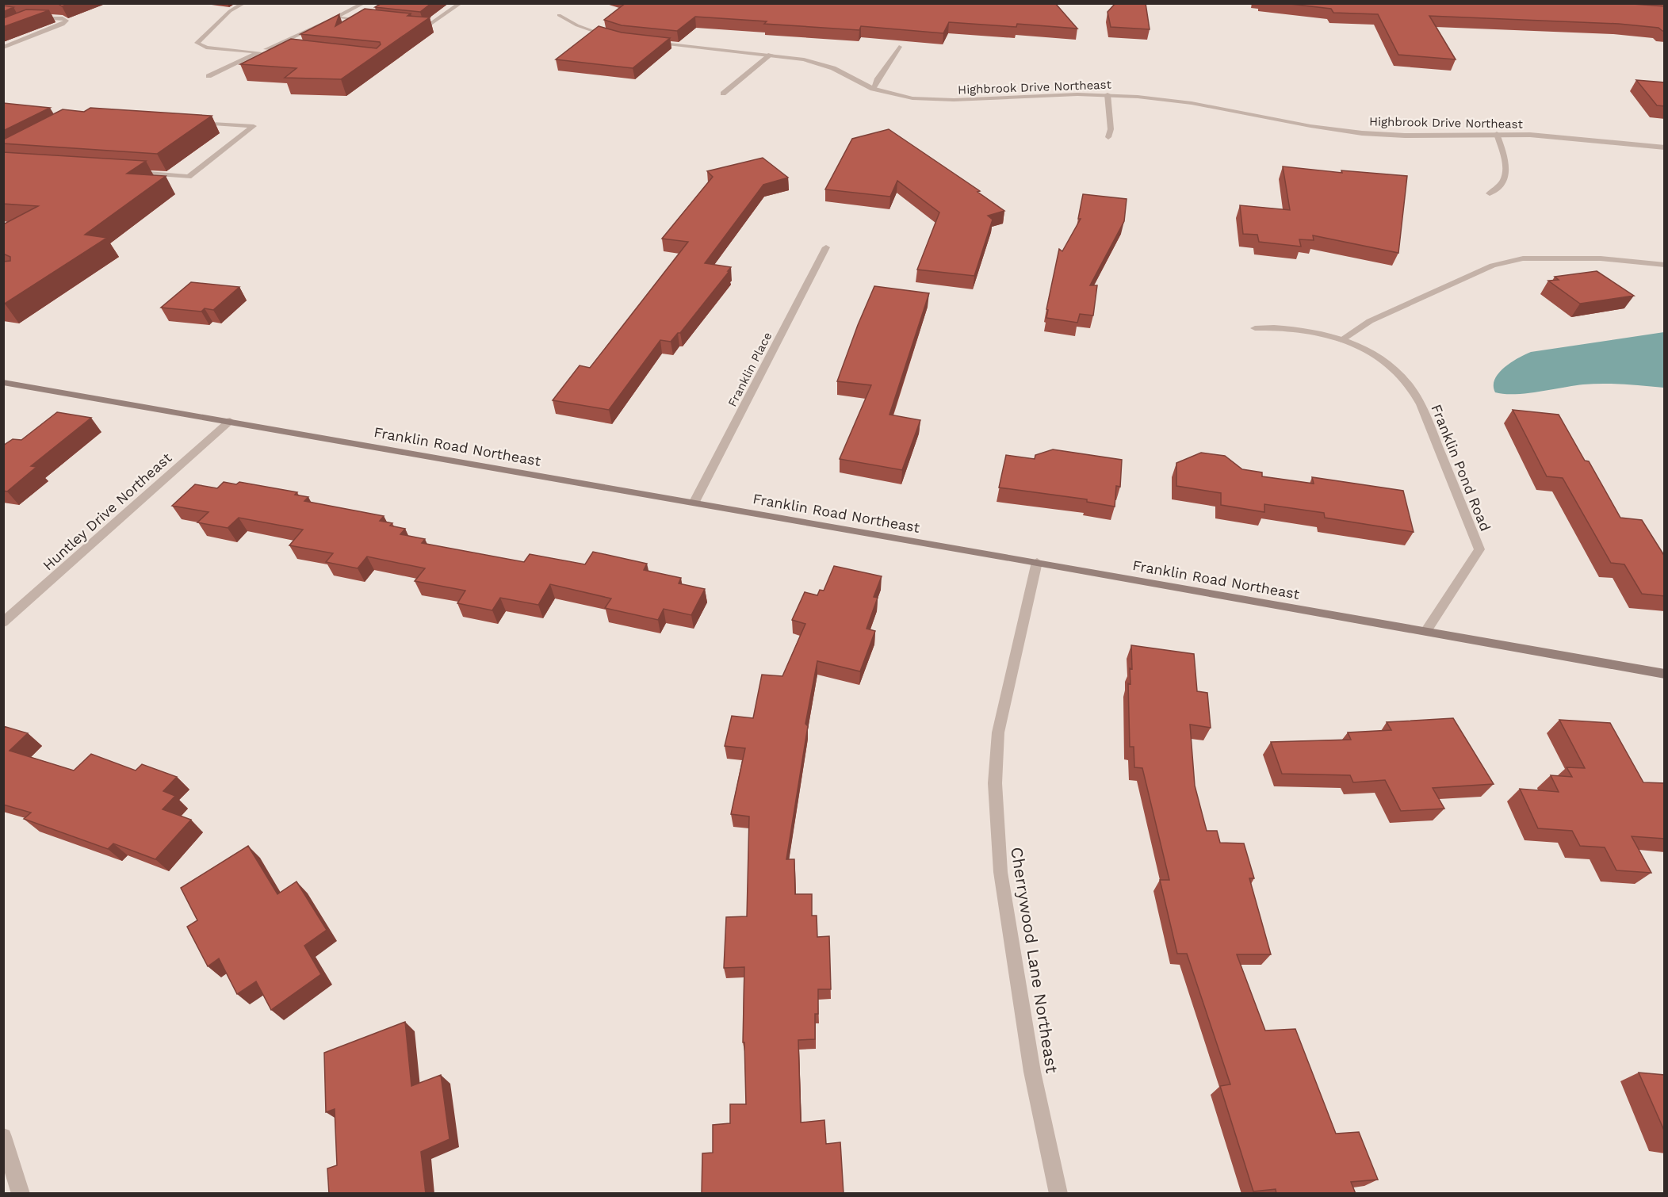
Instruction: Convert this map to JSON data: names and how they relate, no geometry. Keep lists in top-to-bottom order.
{
  "streets": {
    "street": [
      "Highbrook Drive Northeast",
      "Franklin Place",
      "Franklin Road Northeast",
      "Franklin Pond Road",
      "Huntley Drive Northeast",
      "Cherrywood Lane Northeast"
    ]
  },
  "crossings": [
    ["Franklin Place", "Franklin Road Northeast"],
    ["Franklin Road Northeast", "Franklin Pond Road"],
    ["Franklin Road Northeast", "Huntley Drive Northeast"],
    ["Franklin Road Northeast", "Cherrywood Lane Northeast"]
  ]
}
